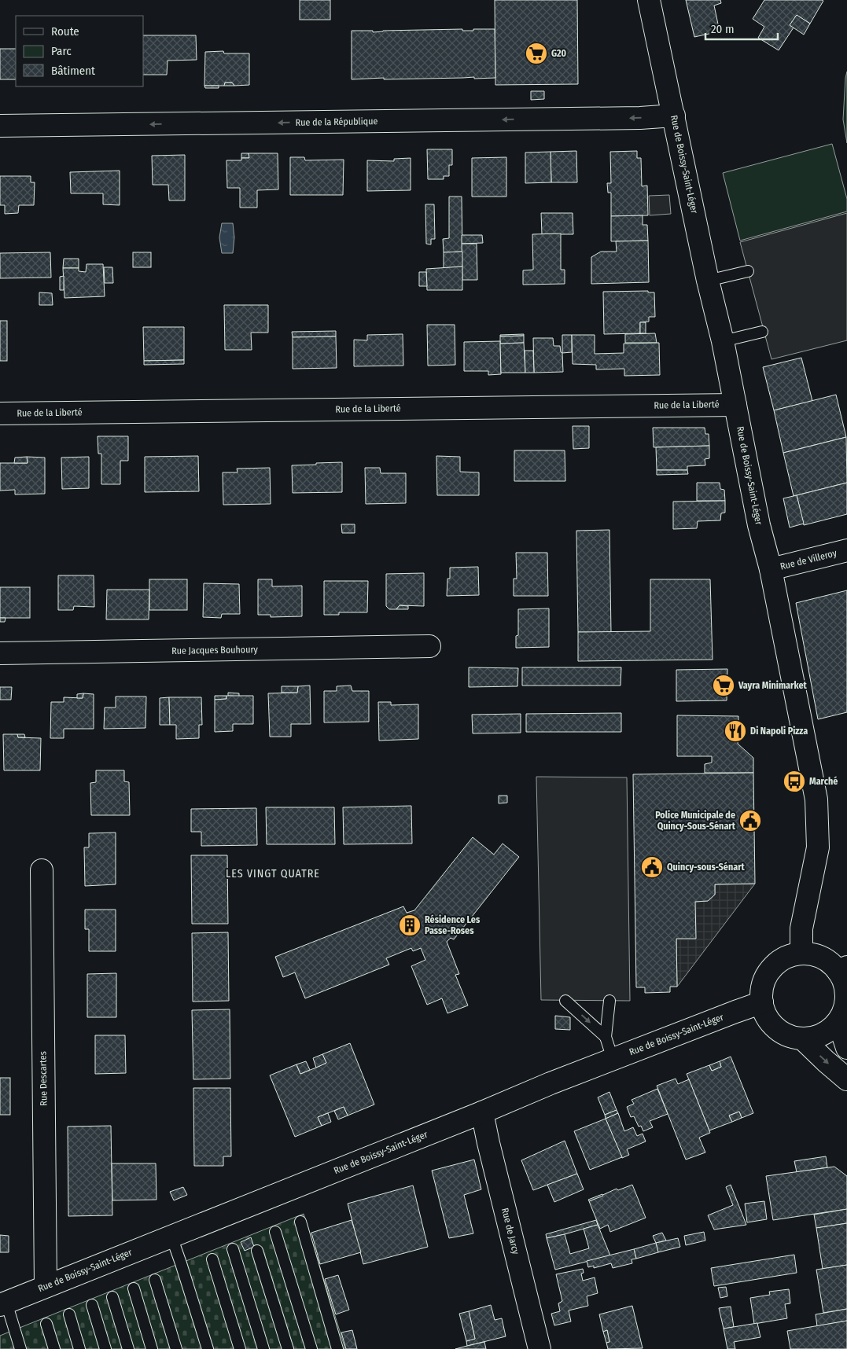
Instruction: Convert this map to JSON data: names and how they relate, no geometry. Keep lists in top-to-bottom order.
{
  "streets": {
    "street": [
      "Rue de la République",
      "Rue de Boissy-Saint-Léger",
      "Rue de la Liberté",
      "Rue de Villeroy",
      "Rue Jacques Bouhoury",
      "Rue Descartes",
      "Rue de Jarcy"
    ]
  },
  "crossings": [
    ["Rue de la République", "Rue de Boissy-Saint-Léger"],
    ["Rue de Boissy-Saint-Léger", "Rue de la Liberté"],
    ["Rue de Boissy-Saint-Léger", "Rue de Villeroy"],
    ["Rue de Boissy-Saint-Léger", "Rue Descartes"],
    ["Rue de Boissy-Saint-Léger", "Rue de Jarcy"]
  ],
  "one_way": ["Rue de la République"],
  "districts": ["LES VINGT QUATRE"],
  "places": {
    "supermarket": ["G20", "Vayra Minimarket"],
    "restaurant": ["Di Napoli Pizza"],
    "bus stop": ["Marché"],
    "public building": ["Police Municipale de Quincy-Sous-Sénart", "Quincy-sous-Sénart"],
    "building": ["Résidence Les Passe-Roses"]
  },
  "legend": ["Route", "Parc", "Bâtiment"],
  "scale_bar": "20 m"
}
